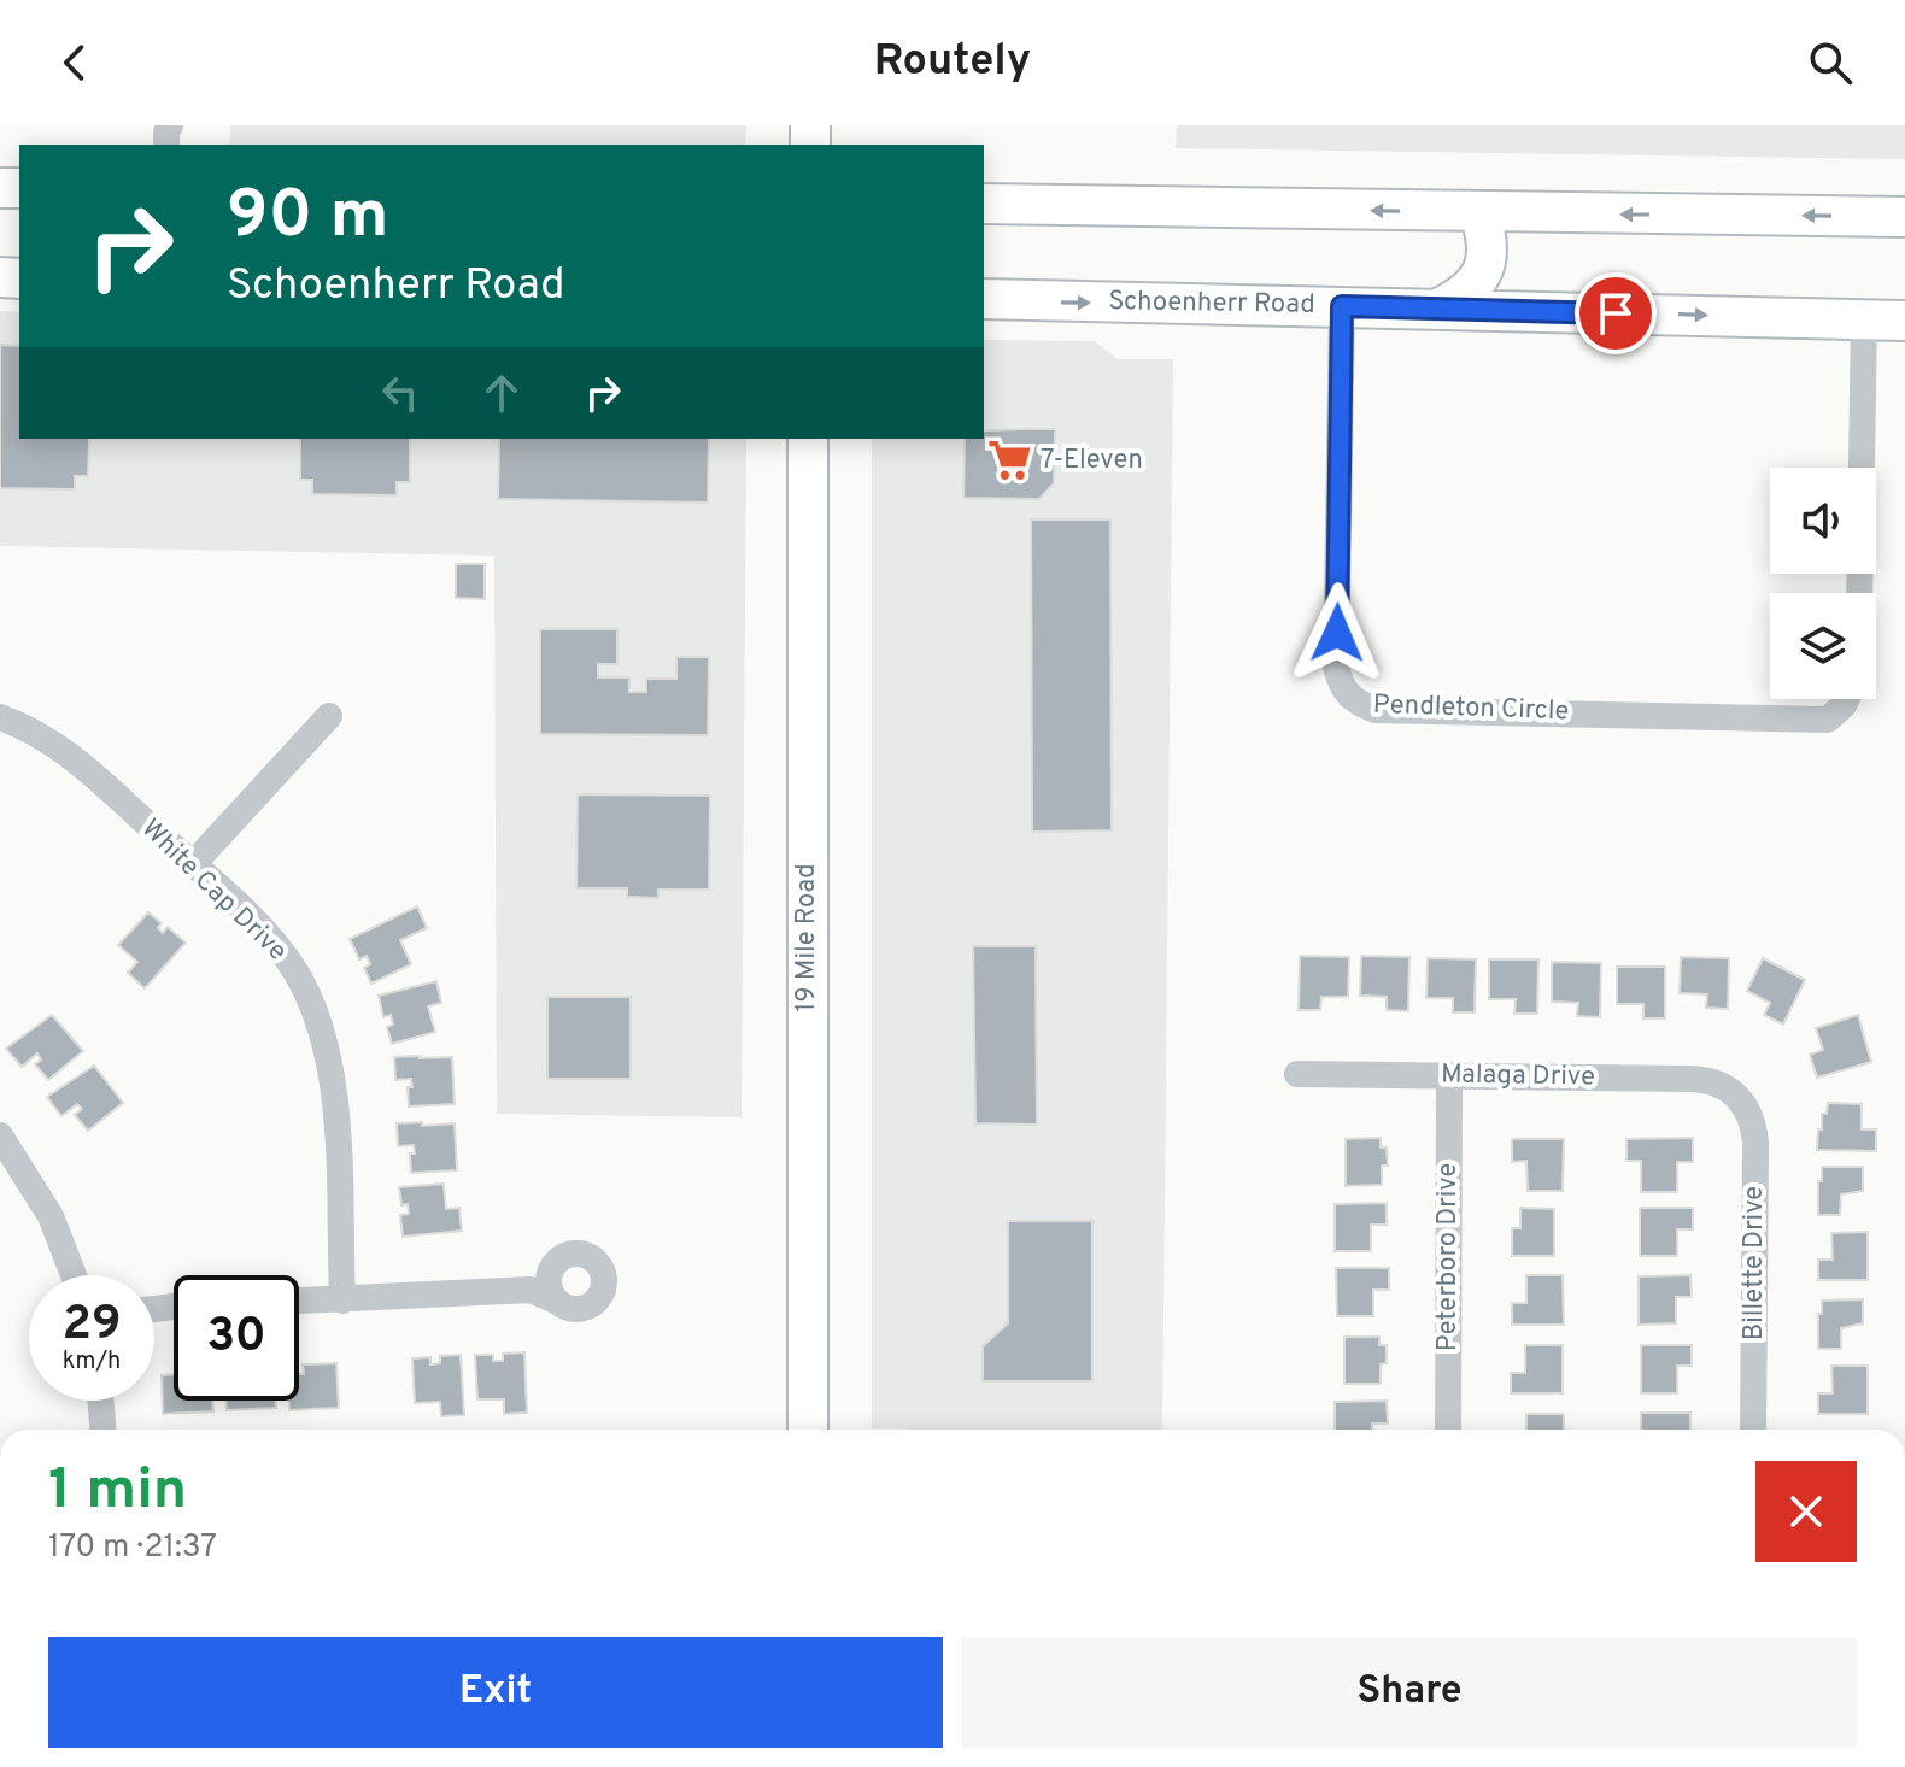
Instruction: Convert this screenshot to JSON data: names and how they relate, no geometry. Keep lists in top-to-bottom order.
{
  "streets": {
    "main road": ["Schoenherr Road", "19 Mile Road"],
    "street": [
      "Pendleton Circle",
      "White Cap Drive",
      "Malaga Drive",
      "Peterboro Drive",
      "Billette Drive"
    ]
  },
  "crossings": [
    ["Schoenherr Road", "Pendleton Circle"],
    ["Malaga Drive", "Peterboro Drive"],
    ["Malaga Drive", "Billette Drive"]
  ],
  "places": {
    "supermarket": ["7-Eleven"]
  },
  "page": {
    "header": "Routely",
    "turn": ["90 m", "Schoenherr Road"],
    "speed": "29 km/h",
    "limit": "30",
    "heading": ["1 min", "170 m · 21:37"],
    "buttons": ["Exit", "Share"]
  }
}
